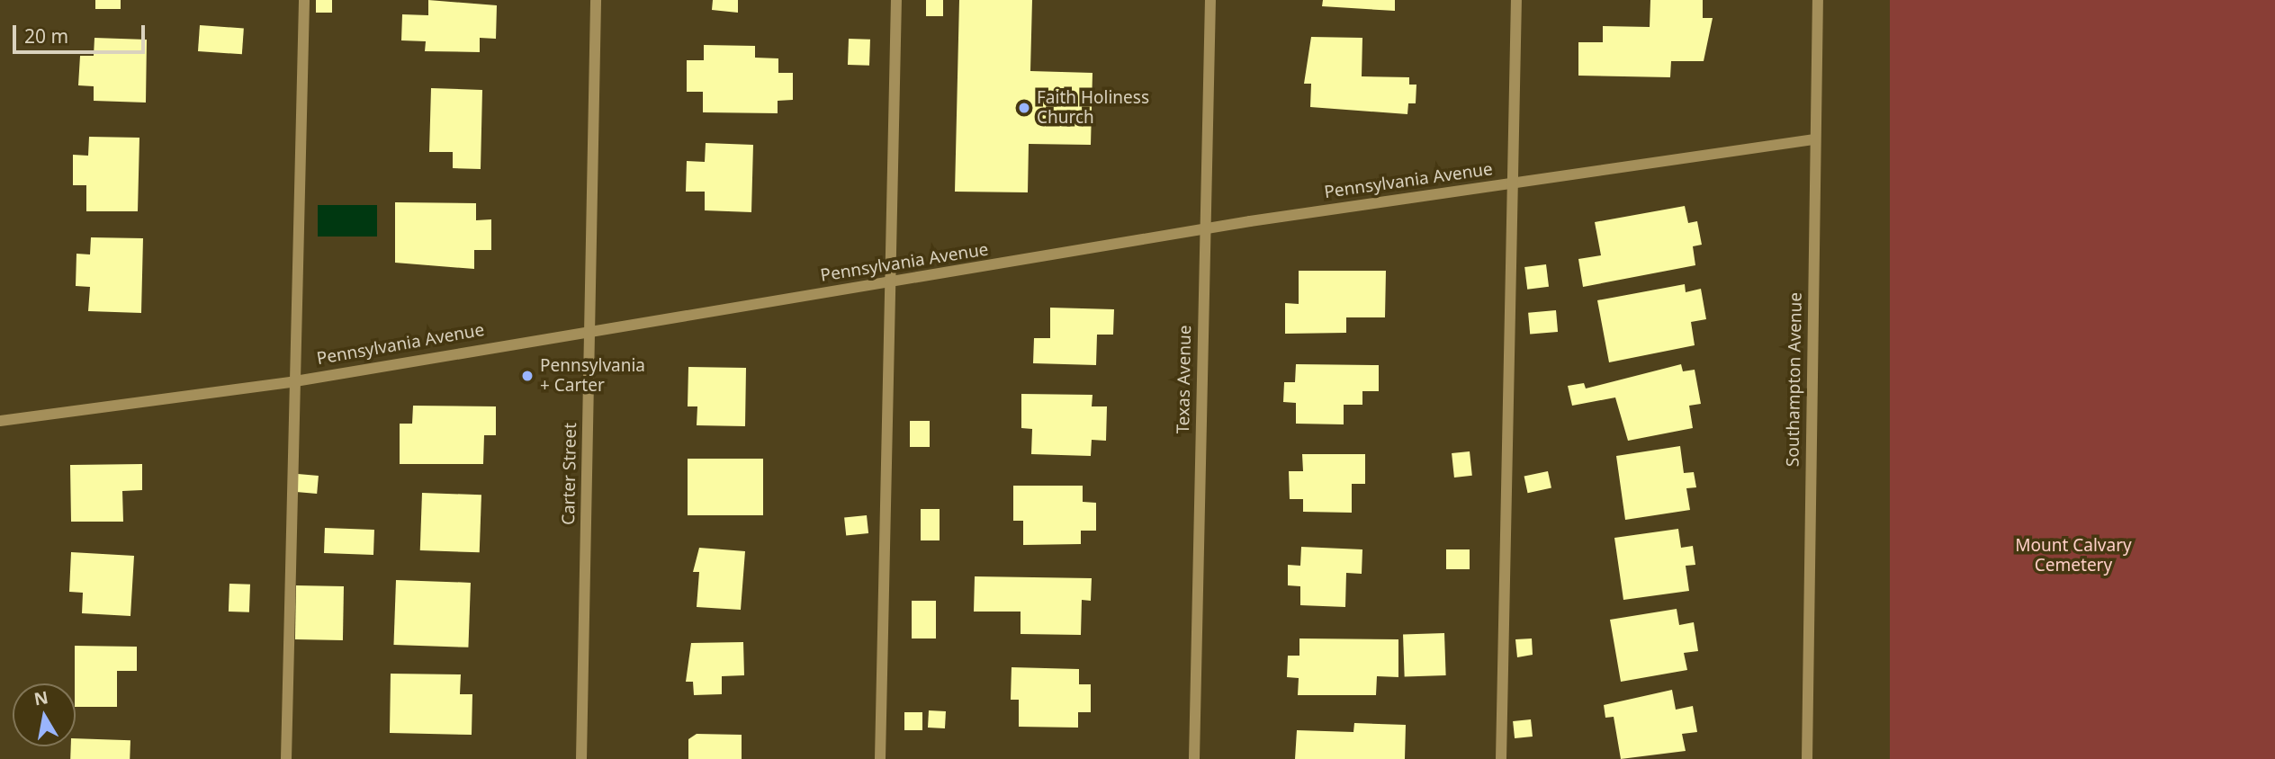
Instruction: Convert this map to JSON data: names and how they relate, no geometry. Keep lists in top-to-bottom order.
{
  "streets": {
    "street": [
      "Pennsylvania Avenue",
      "Texas Avenue",
      "Southampton Avenue",
      "Carter Street"
    ]
  },
  "crossings": [
    ["Pennsylvania Avenue", "Texas Avenue"],
    ["Pennsylvania Avenue", "Southampton Avenue"],
    ["Pennsylvania Avenue", "Carter Street"]
  ],
  "parks": ["Mount Calvary Cemetery"],
  "places": ["Faith Holiness Church", "Pennsylvania + Carter"],
  "scale_bar": "20 m",
  "north": "top"
}
